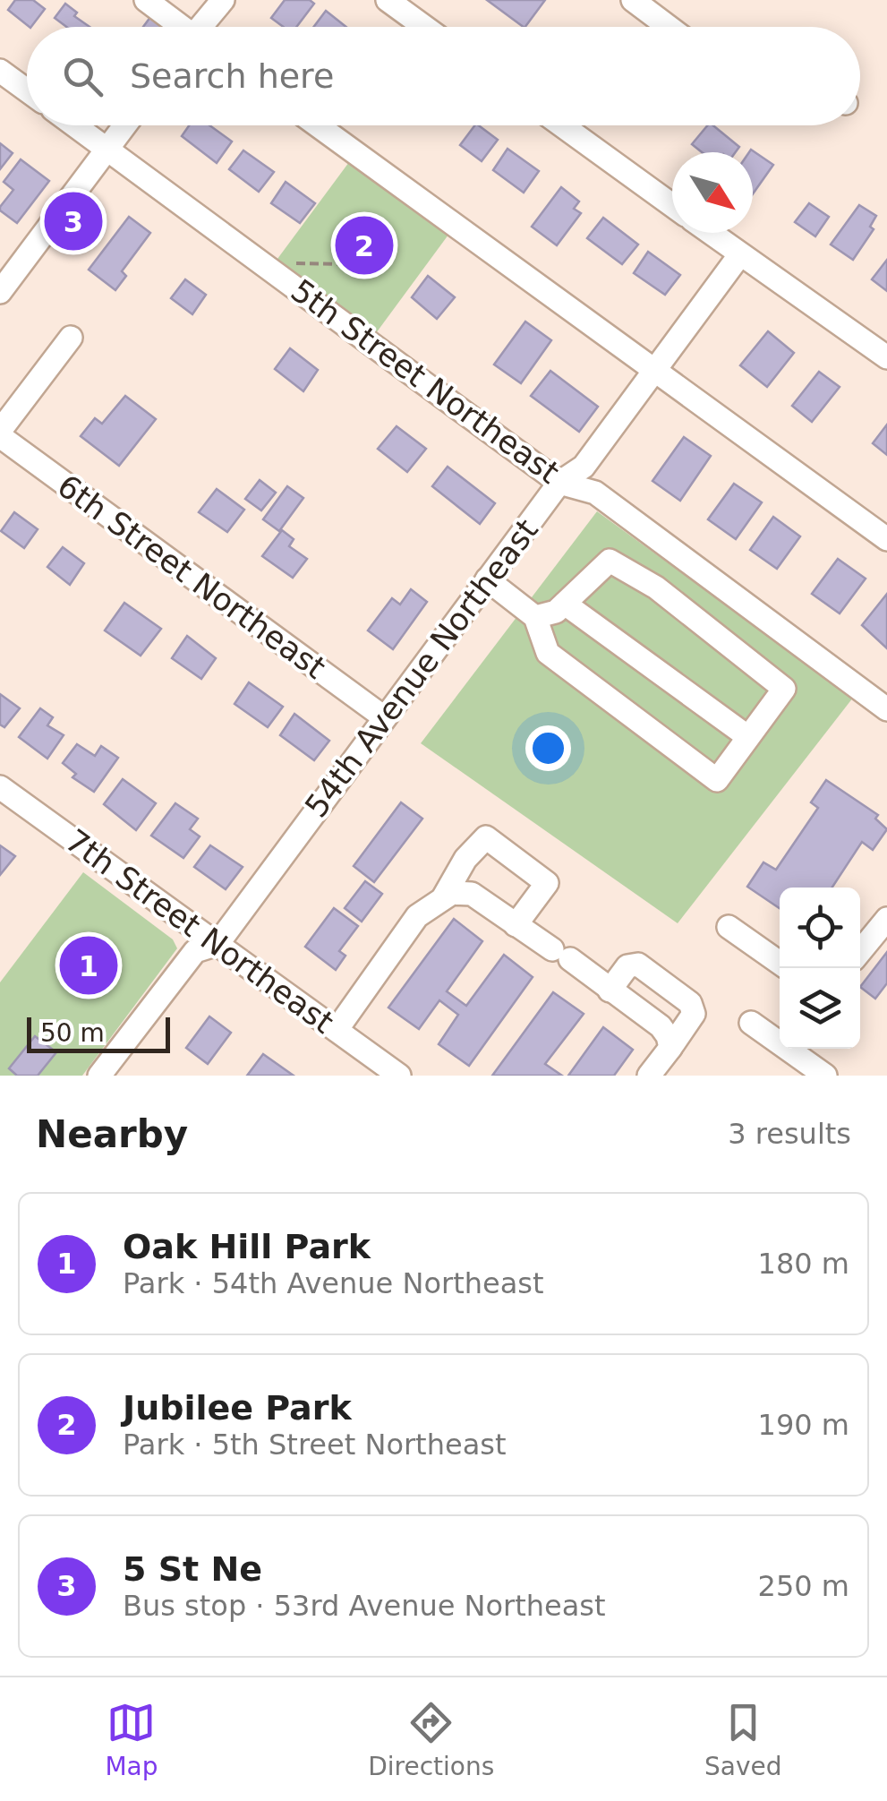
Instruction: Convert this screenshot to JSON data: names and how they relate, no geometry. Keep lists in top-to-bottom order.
{
  "streets": {
    "street": [
      "5th Street Northeast",
      "6th Street Northeast",
      "54th Avenue Northeast",
      "7th Street Northeast"
    ]
  },
  "crossings": [
    ["5th Street Northeast", "54th Avenue Northeast"],
    ["6th Street Northeast", "54th Avenue Northeast"],
    ["54th Avenue Northeast", "7th Street Northeast"]
  ],
  "scale_bar": "50 m",
  "north": "bottom right",
  "page": {
    "search": "Search here",
    "pins": ["3", "2", "1"],
    "scale": "50 m",
    "heading": ["Nearby", "3 results"],
    "list": [
      {
        "mark": "1",
        "name": "Oak Hill Park",
        "note": "Park · 54th Avenue Northeast",
        "value": "180 m"
      },
      {
        "mark": "2",
        "name": "Jubilee Park",
        "note": "Park · 5th Street Northeast",
        "value": "190 m"
      },
      {
        "mark": "3",
        "name": "5 St Ne",
        "note": "Bus stop · 53rd Avenue Northeast",
        "value": "250 m"
      }
    ],
    "nav": ["Map", "Directions", "Saved"]
  }
}
